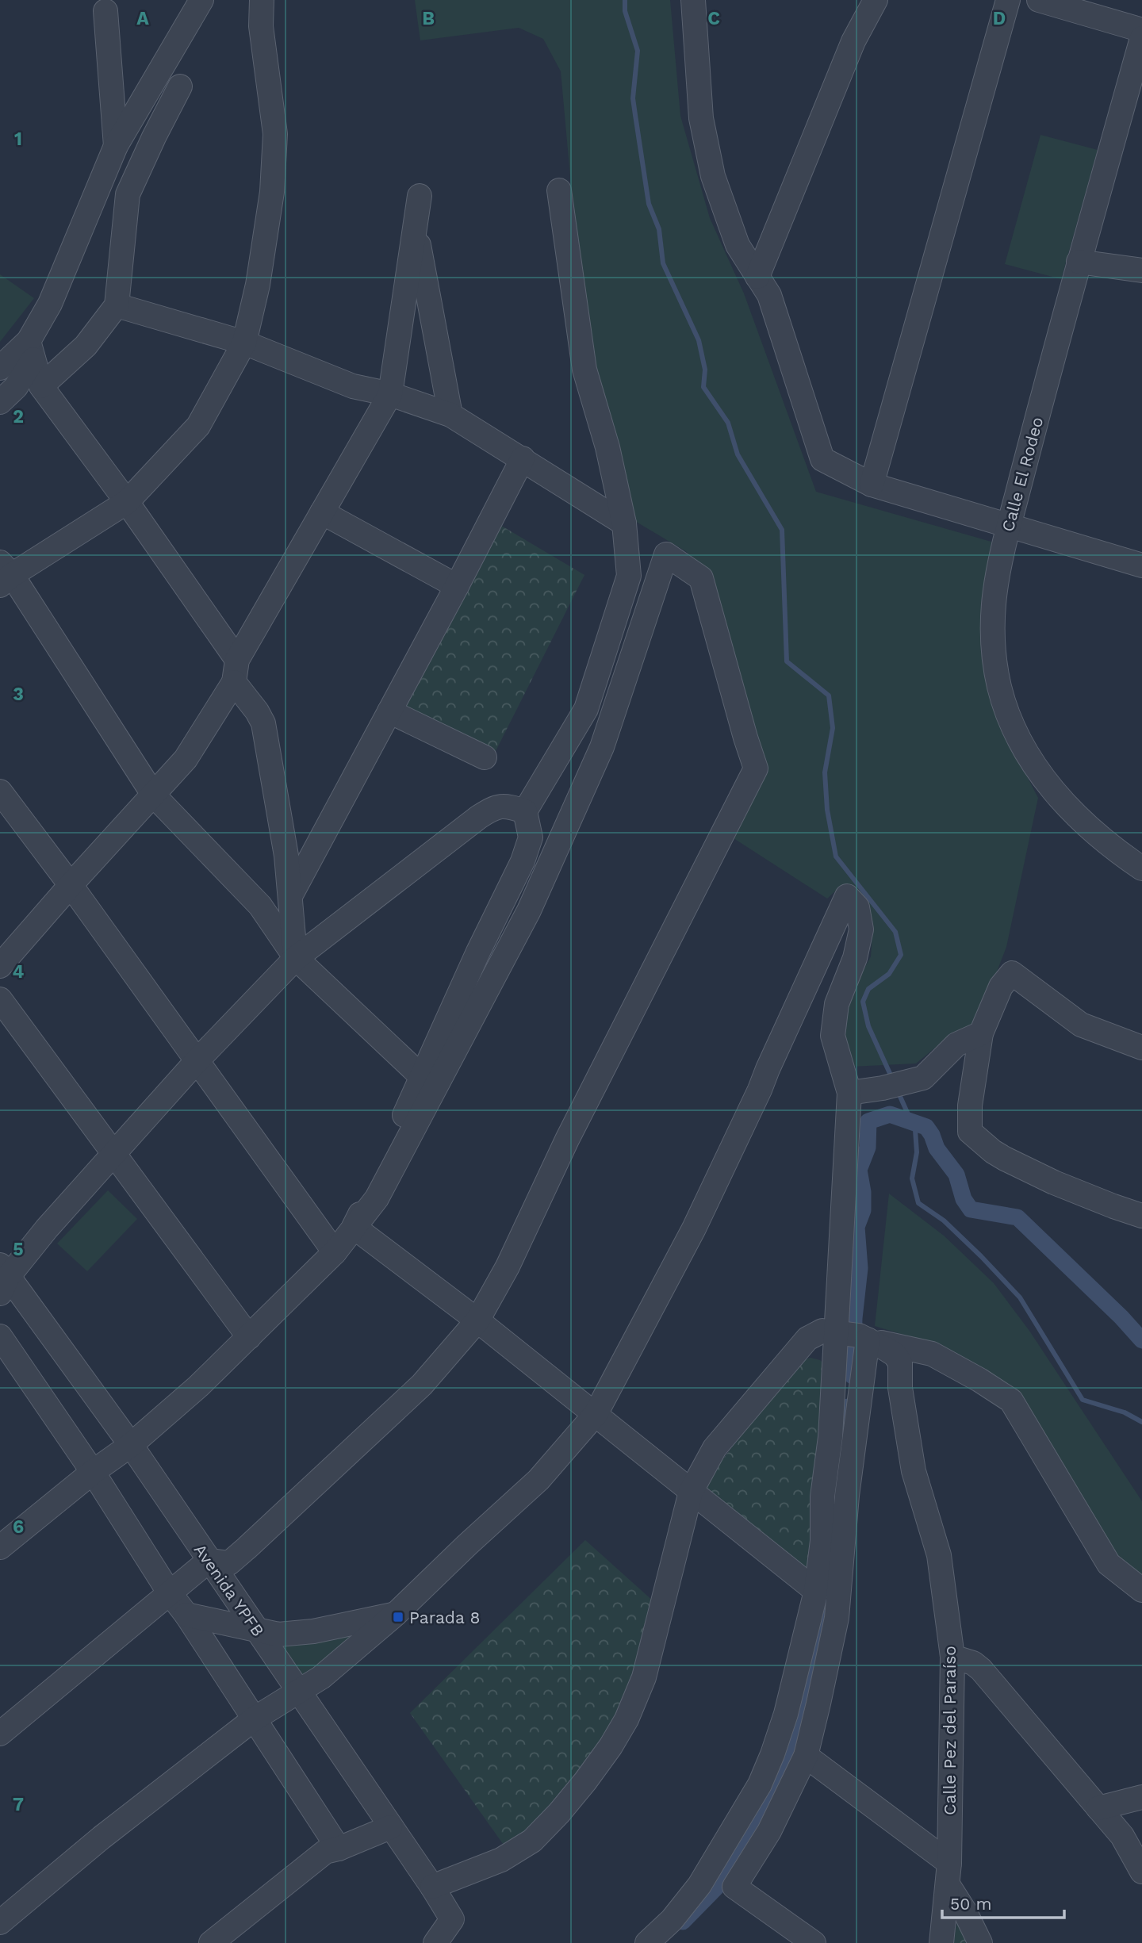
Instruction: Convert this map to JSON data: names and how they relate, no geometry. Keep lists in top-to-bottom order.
{
  "streets": {
    "street": ["Calle El Rodeo", "Avenida YPFB", "Calle Pez del Paraíso"]
  },
  "places": {
    "transit": ["Parada 8"]
  },
  "scale_bar": "50 m",
  "grid": {
    "columns": [
      "A",
      "B",
      "C",
      "D"
    ],
    "rows": [
      "1",
      "2",
      "3",
      "4",
      "5",
      "6",
      "7"
    ]
  }
}
